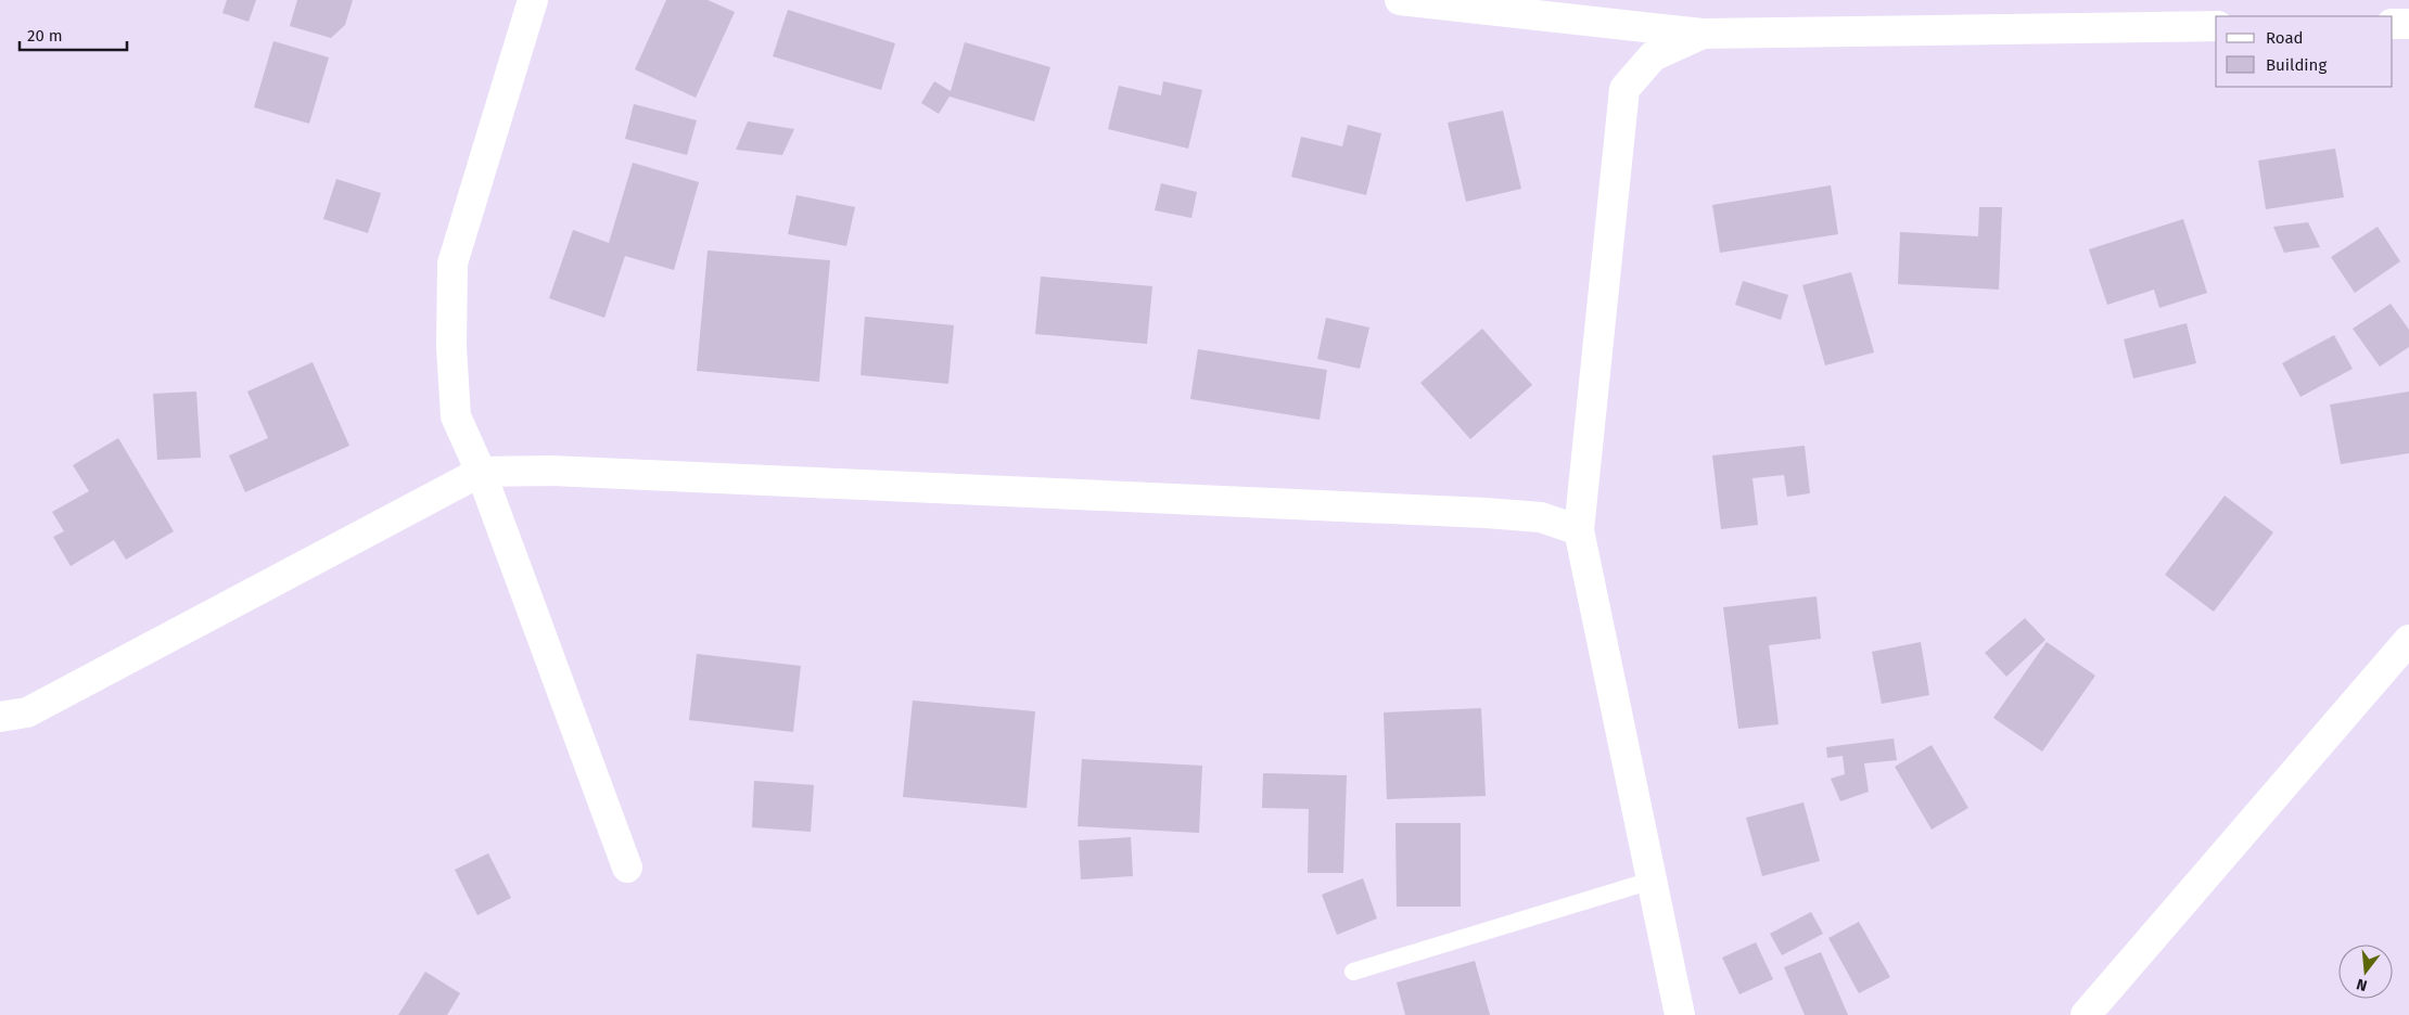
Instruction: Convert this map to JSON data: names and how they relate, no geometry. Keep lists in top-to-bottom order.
{
  "legend": ["Road", "Building"],
  "scale_bar": "20 m",
  "north": "bottom"
}
